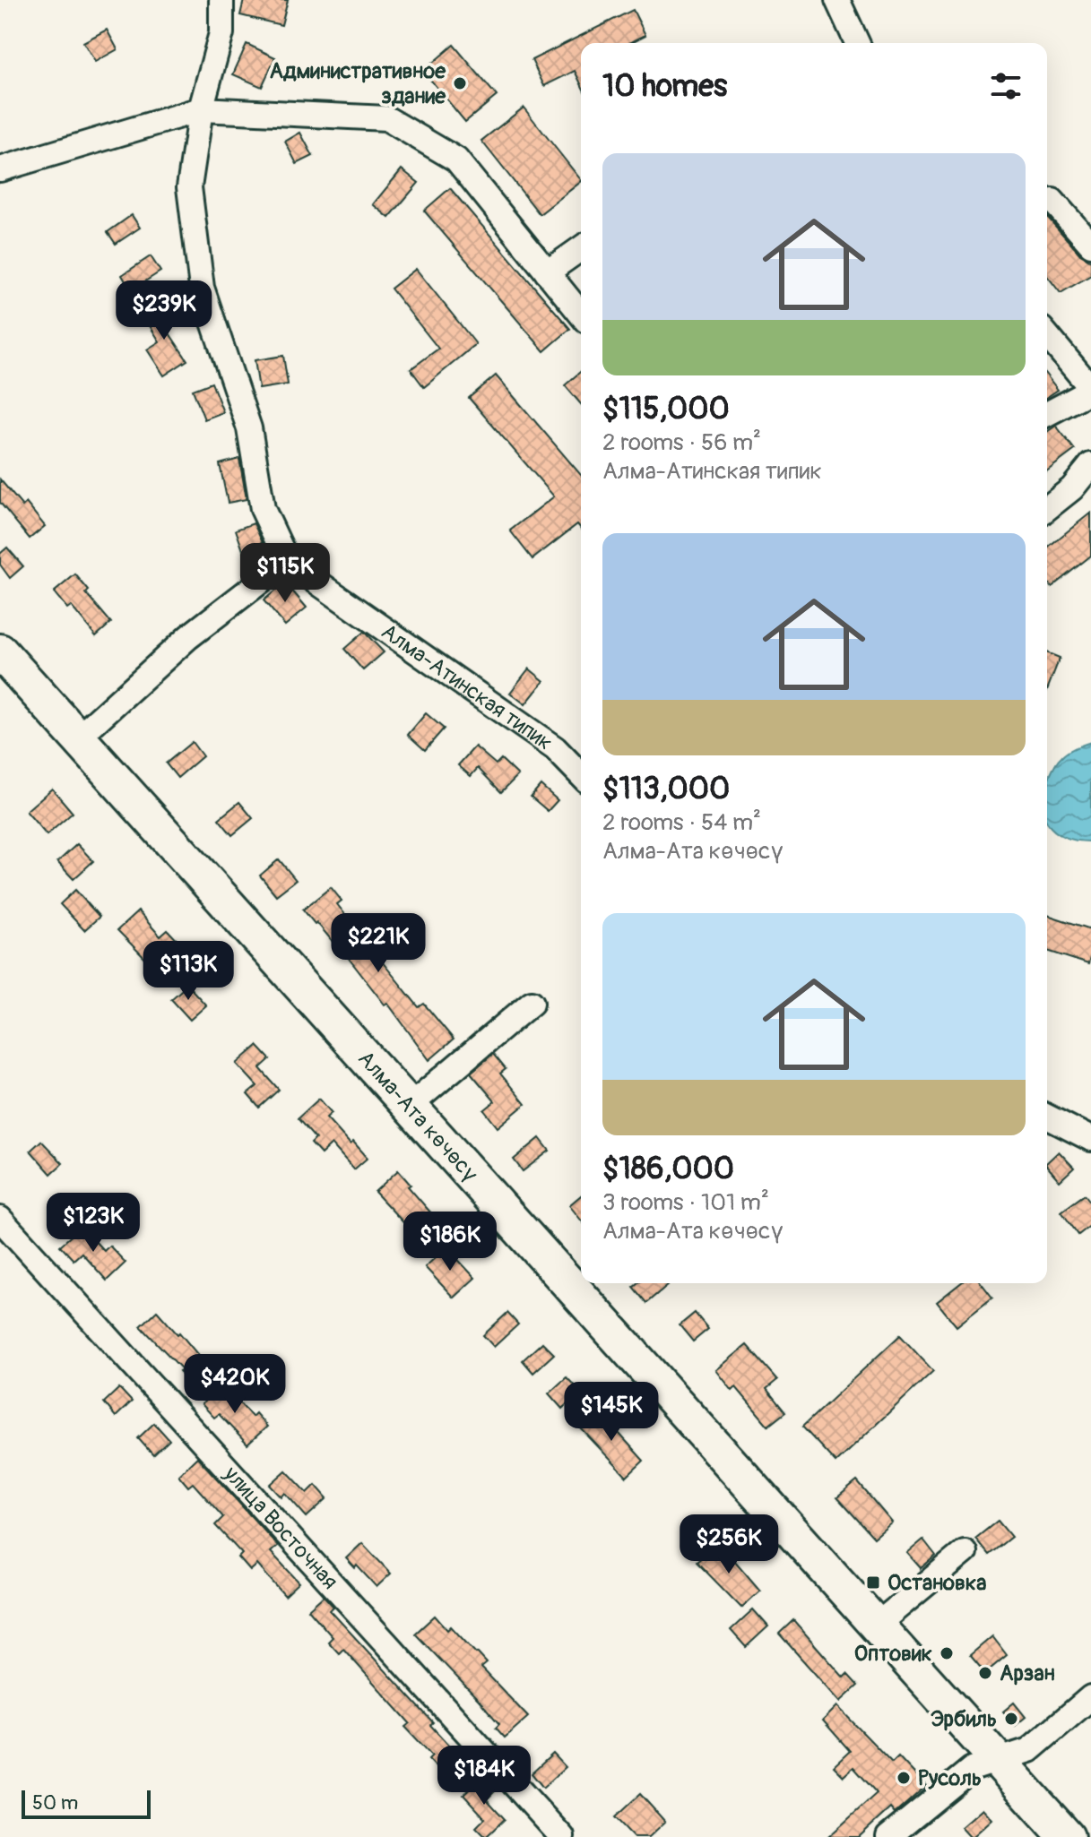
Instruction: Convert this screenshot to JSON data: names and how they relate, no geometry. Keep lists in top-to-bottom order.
{
  "streets": {
    "highway": ["Алма-Ата көчөсү"],
    "street": ["Алма-Атинская типик", "улица Восточная"]
  },
  "places": {
    "other": [
      "Административное здание",
      "Оптовик",
      "Арзан",
      "Эрбиль",
      "Русоль"
    ],
    "transit": ["Остановка"]
  },
  "scale_bar": "50 m",
  "page": {
    "heading": "10 homes",
    "list": [
      {
        "name": "$115,000",
        "note": "2 rooms · 56 m² · Алма-Атинская типик"
      },
      {
        "name": "$113,000",
        "note": "2 rooms · 54 m² · Алма-Ата көчөсү"
      },
      {
        "name": "$186,000",
        "note": "3 rooms · 101 m² · Алма-Ата көчөсү"
      }
    ],
    "price": [
      "$239K",
      "$115K",
      "$221K",
      "$113K",
      "$123K",
      "$186K",
      "$420K",
      "$145K",
      "$256K",
      "$184K"
    ],
    "scale": "50 m"
  }
}
